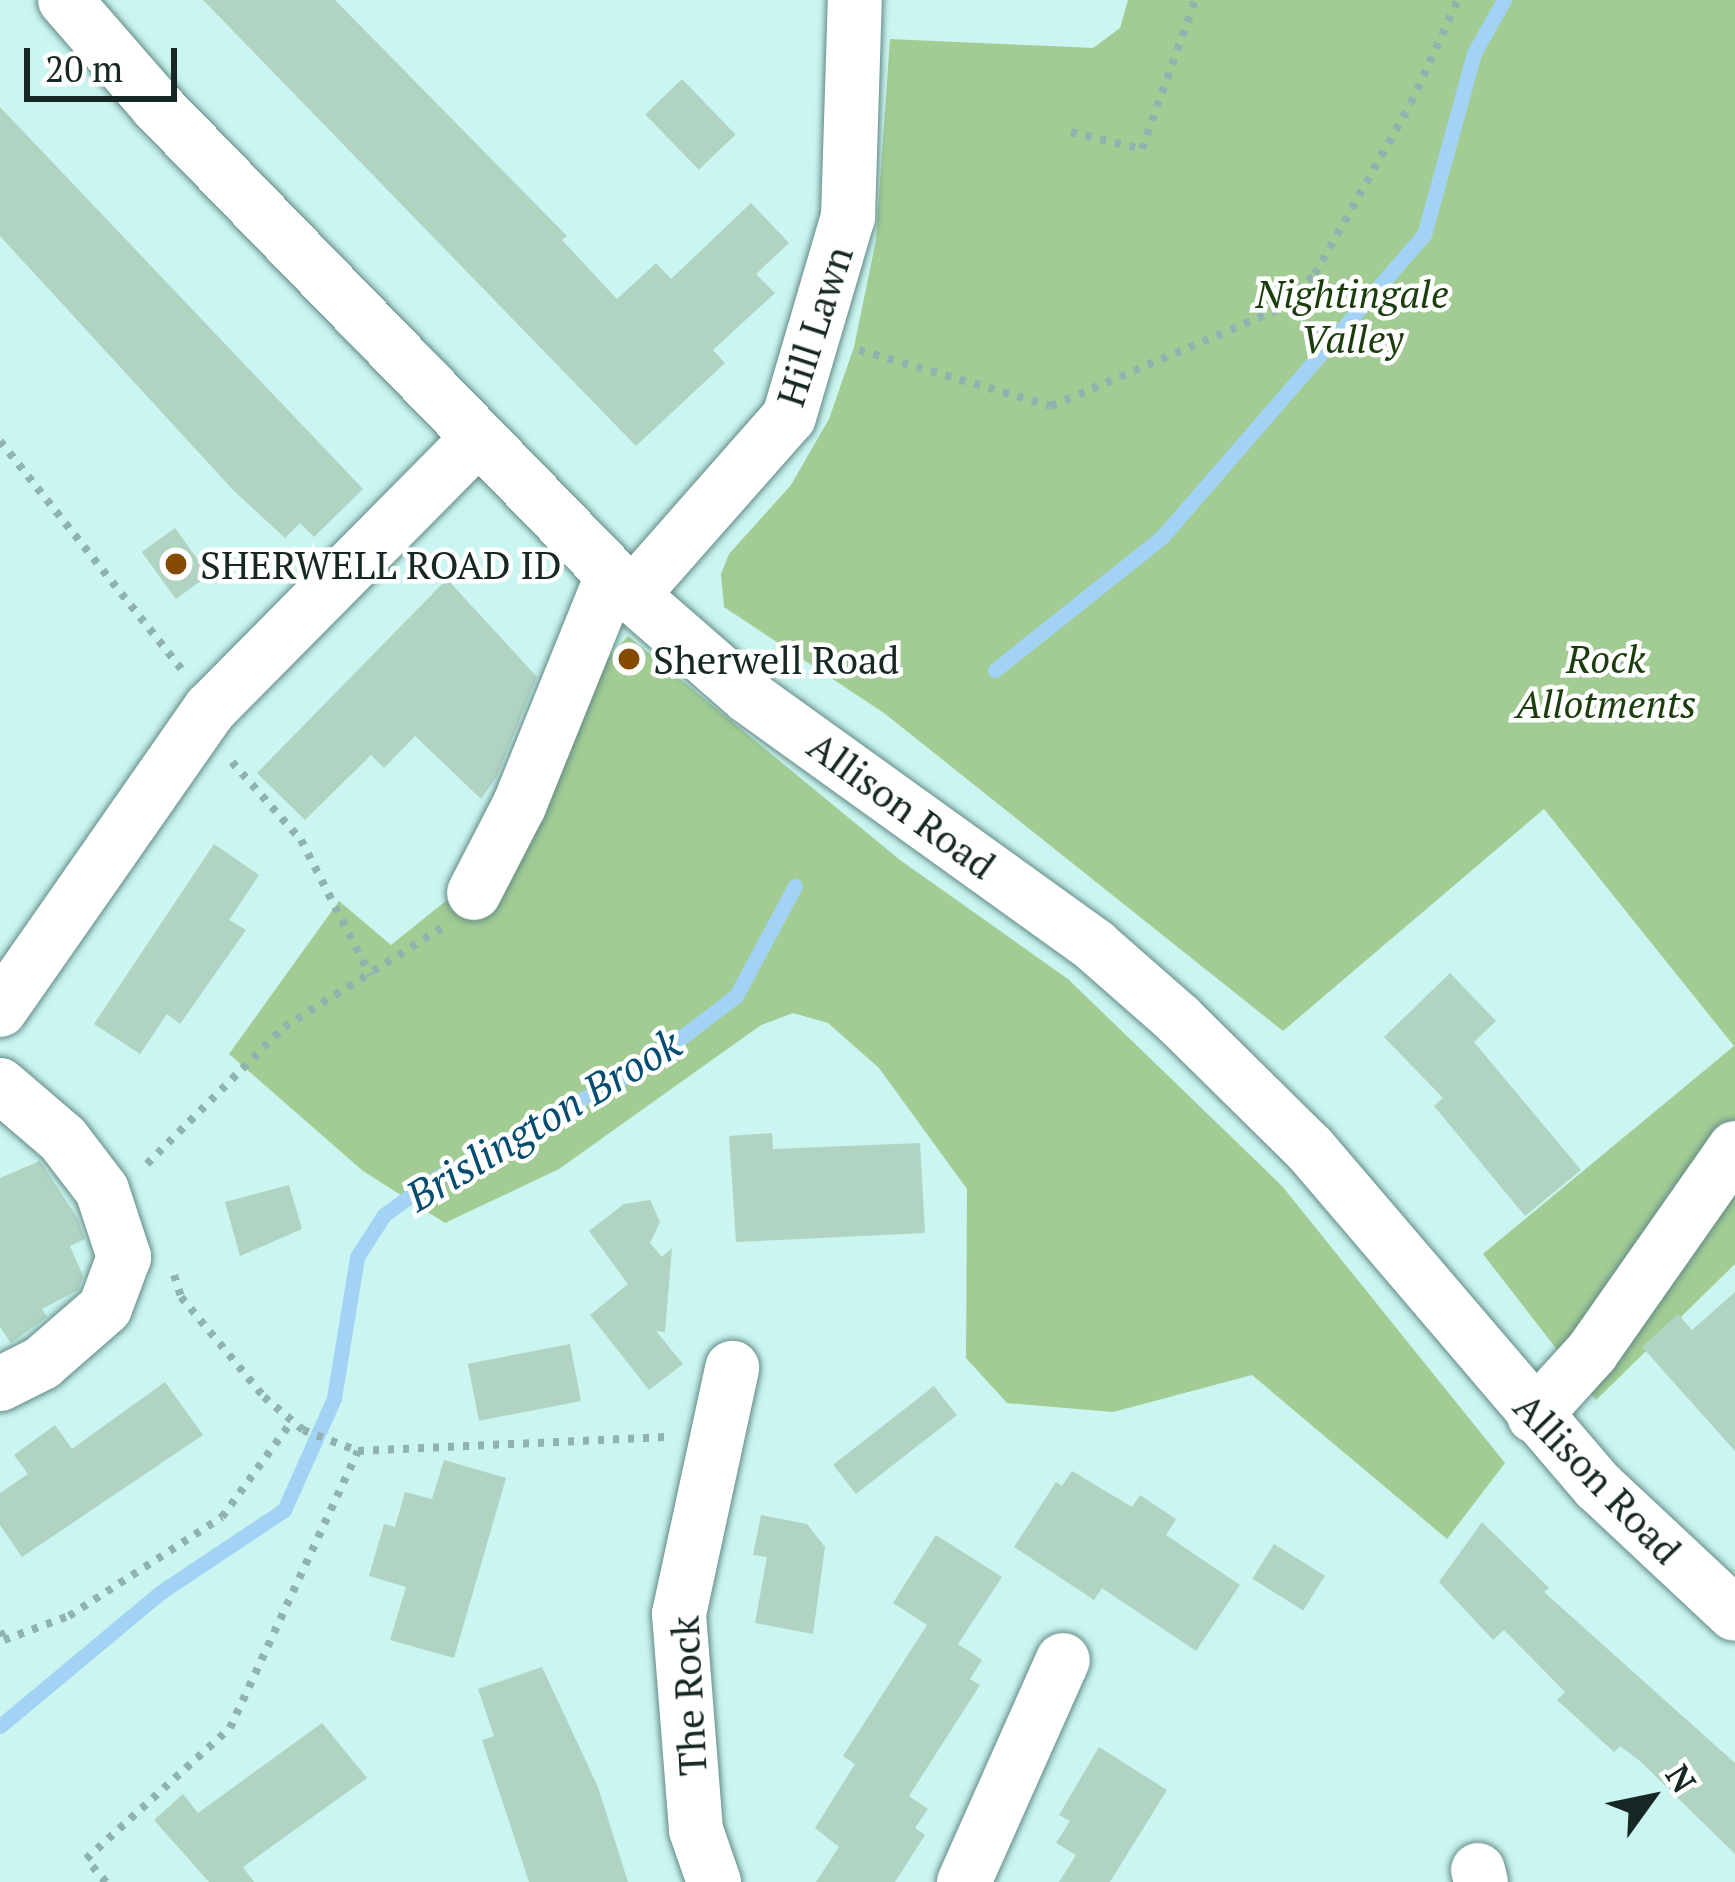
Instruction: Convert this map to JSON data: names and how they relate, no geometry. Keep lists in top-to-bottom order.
{
  "streets": {
    "street": ["Hill Lawn", "Allison Road", "The Rock"]
  },
  "crossings": [
    ["Hill Lawn", "Allison Road"]
  ],
  "water": ["Brislington Brook"],
  "parks": ["Nightingale Valley", "Rock Allotments"],
  "places": ["SHERWELL ROAD ID", "Sherwell Road"],
  "scale_bar": "20 m",
  "north": "top right"
}
